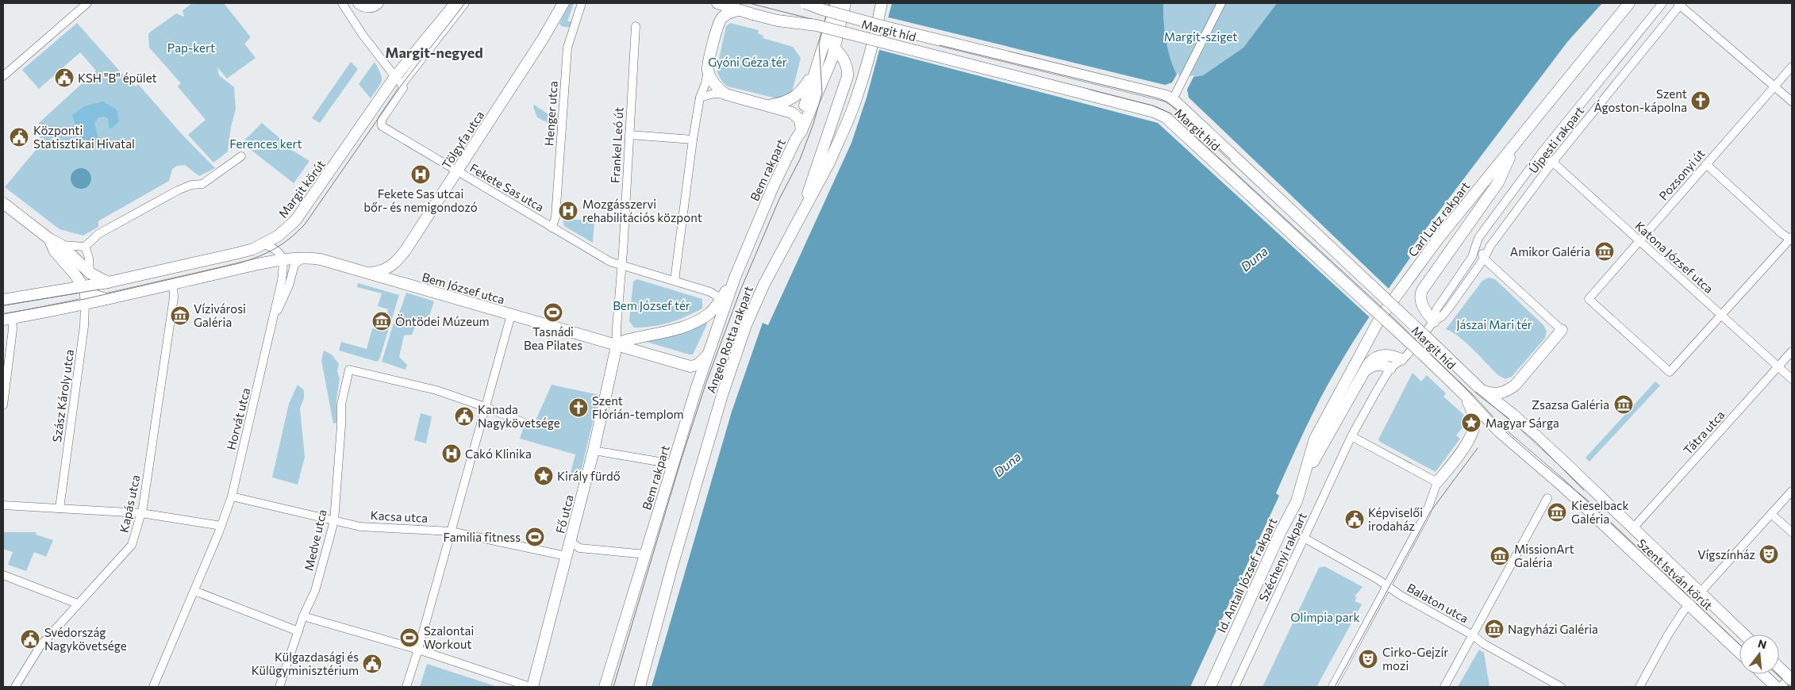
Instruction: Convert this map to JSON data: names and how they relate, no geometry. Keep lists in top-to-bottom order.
{
  "streets": {
    "main road": [
      "Margit híd",
      "Tölgyfa utca",
      "Bem rakpart",
      "Margit körút",
      "Carl Lutz rakpart",
      "Bem József utca",
      "Angelo Rotta rakpart",
      "Fő utca",
      "Szent István körút",
      "Id. Antall József rakpart"
    ],
    "street": [
      "Henger utca",
      "Újpesti rakpart",
      "Frankel Leó út",
      "Pozsonyi út",
      "Fekete Sas utca",
      "Katona József utca",
      "Szász Károly utca",
      "Horvát utca",
      "Tátra utca",
      "Kapás utca",
      "Kacsa utca",
      "Medve utca",
      "Széchenyi rakpart",
      "Balaton utca"
    ]
  },
  "crossings": [
    ["Margit híd", "Szent István körút"],
    ["Henger utca", "Fekete Sas utca"],
    ["Tölgyfa utca", "Fekete Sas utca"],
    ["Tölgyfa utca", "Bem József utca"],
    ["Újpesti rakpart", "Katona József utca"],
    ["Frankel Leó út", "Fekete Sas utca"],
    ["Pozsonyi út", "Katona József utca"],
    ["Fekete Sas utca", "Margit körút"],
    ["Margit körút", "Szász Károly utca"],
    ["Carl Lutz rakpart", "Id. Antall József rakpart"],
    ["Katona József utca", "Tátra utca"],
    ["Bem József utca", "Horvát utca"],
    ["Bem József utca", "Fő utca"],
    ["Horvát utca", "Kacsa utca"],
    ["Tátra utca", "Szent István körút"],
    ["Fő utca", "Kacsa utca"],
    ["Kacsa utca", "Medve utca"],
    ["Széchenyi rakpart", "Balaton utca"]
  ],
  "districts": ["Margit-negyed"],
  "water": ["Duna"],
  "parks": [
    "Margit-sziget",
    "Pap-kert",
    "Gyóni Géza tér",
    "Ferences kert",
    "Bem József tér",
    "Jászai Mari tér",
    "Olimpia park"
  ],
  "places": {
    "public building": [
      "KSH \"B\" épület",
      "Központi Statisztikai Hivatal",
      "Kanada Nagykövetsége",
      "Képviselői irodaház",
      "Svédország Nagykövetsége",
      "Külgazdasági és Külügyminisztérium"
    ],
    "church": ["Szent Ágoston-kápolna", "Szent Flórián-templom"],
    "hospital": ["Fekete Sas utcai bőr- és nemigondozó", "Mozgásszervi rehabilitációs központ", "Cakó Klinika"],
    "museum": [
      "Amikor Galéria",
      "Vízivárosi Galéria",
      "Öntödei Múzeum",
      "Zsazsa Galéria",
      "Kieselback Galéria",
      "MissionArt Galéria",
      "Nagyházi Galéria"
    ],
    "sports": ["Tasnádi Bea Pilates", "Familia fitness", "Szalontai Workout"],
    "place": ["Magyar Sárga", "Király fürdő"],
    "theatre": ["Vígszínház", "Cirko-Gejzír mozi"]
  },
  "north": "top"
}
